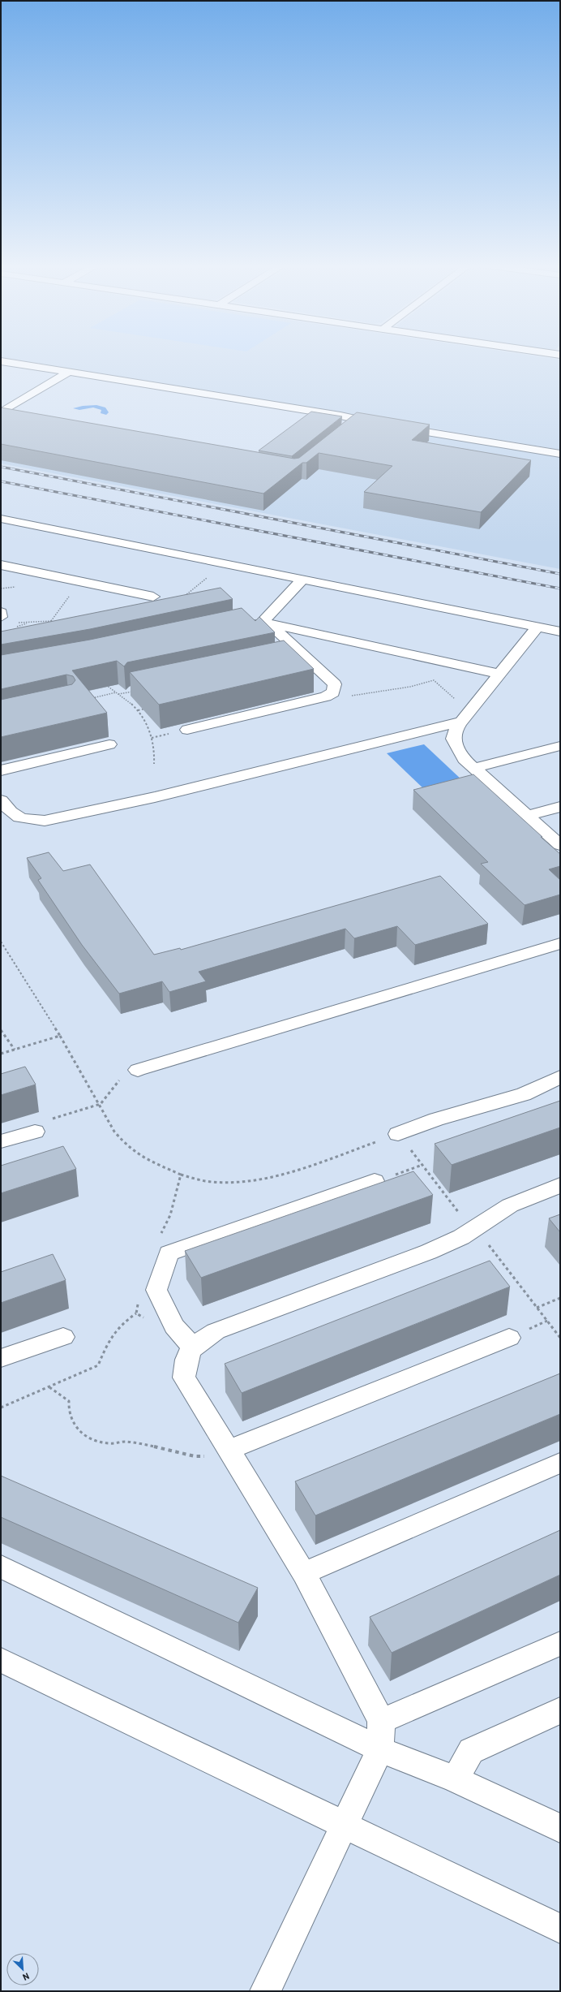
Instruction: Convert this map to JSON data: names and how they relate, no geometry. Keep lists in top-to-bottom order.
{
  "north": "bottom right"
}
